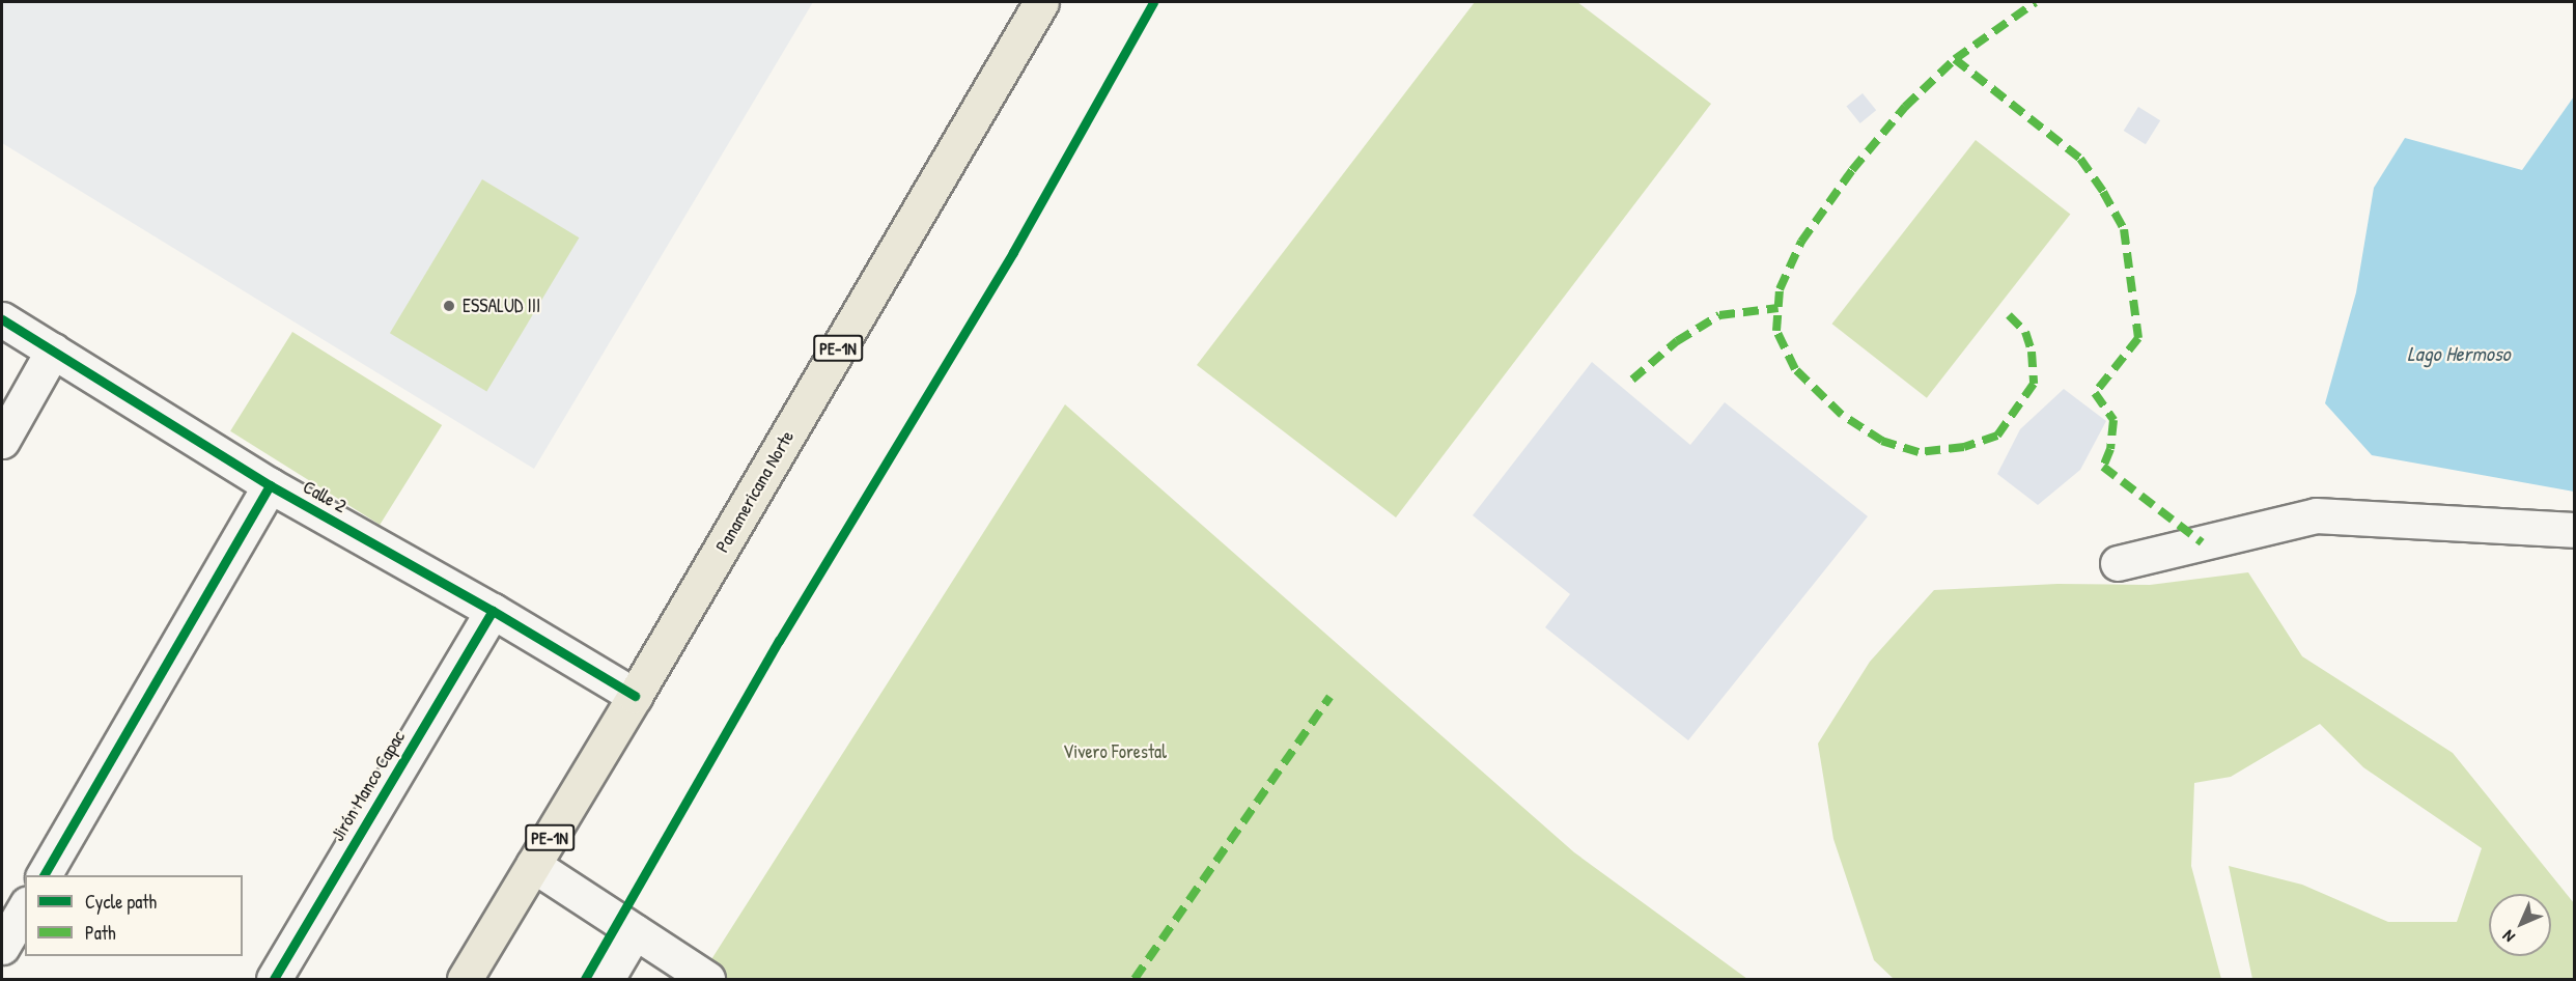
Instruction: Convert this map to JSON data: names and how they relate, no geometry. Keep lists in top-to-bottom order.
{
  "streets": {
    "highway": ["PE-1N", "Panamericana Norte"],
    "street": ["Calle 2", "Jirón Manco Capac"]
  },
  "crossings": [
    ["Panamericana Norte", "Calle 2"],
    ["Calle 2", "Jirón Manco Capac"]
  ],
  "water": ["Lago Hermoso"],
  "parks": ["Vivero Forestal"],
  "places": ["ESSALUD III"],
  "legend": ["Cycle path", "Path"],
  "north": "bottom left"
}
